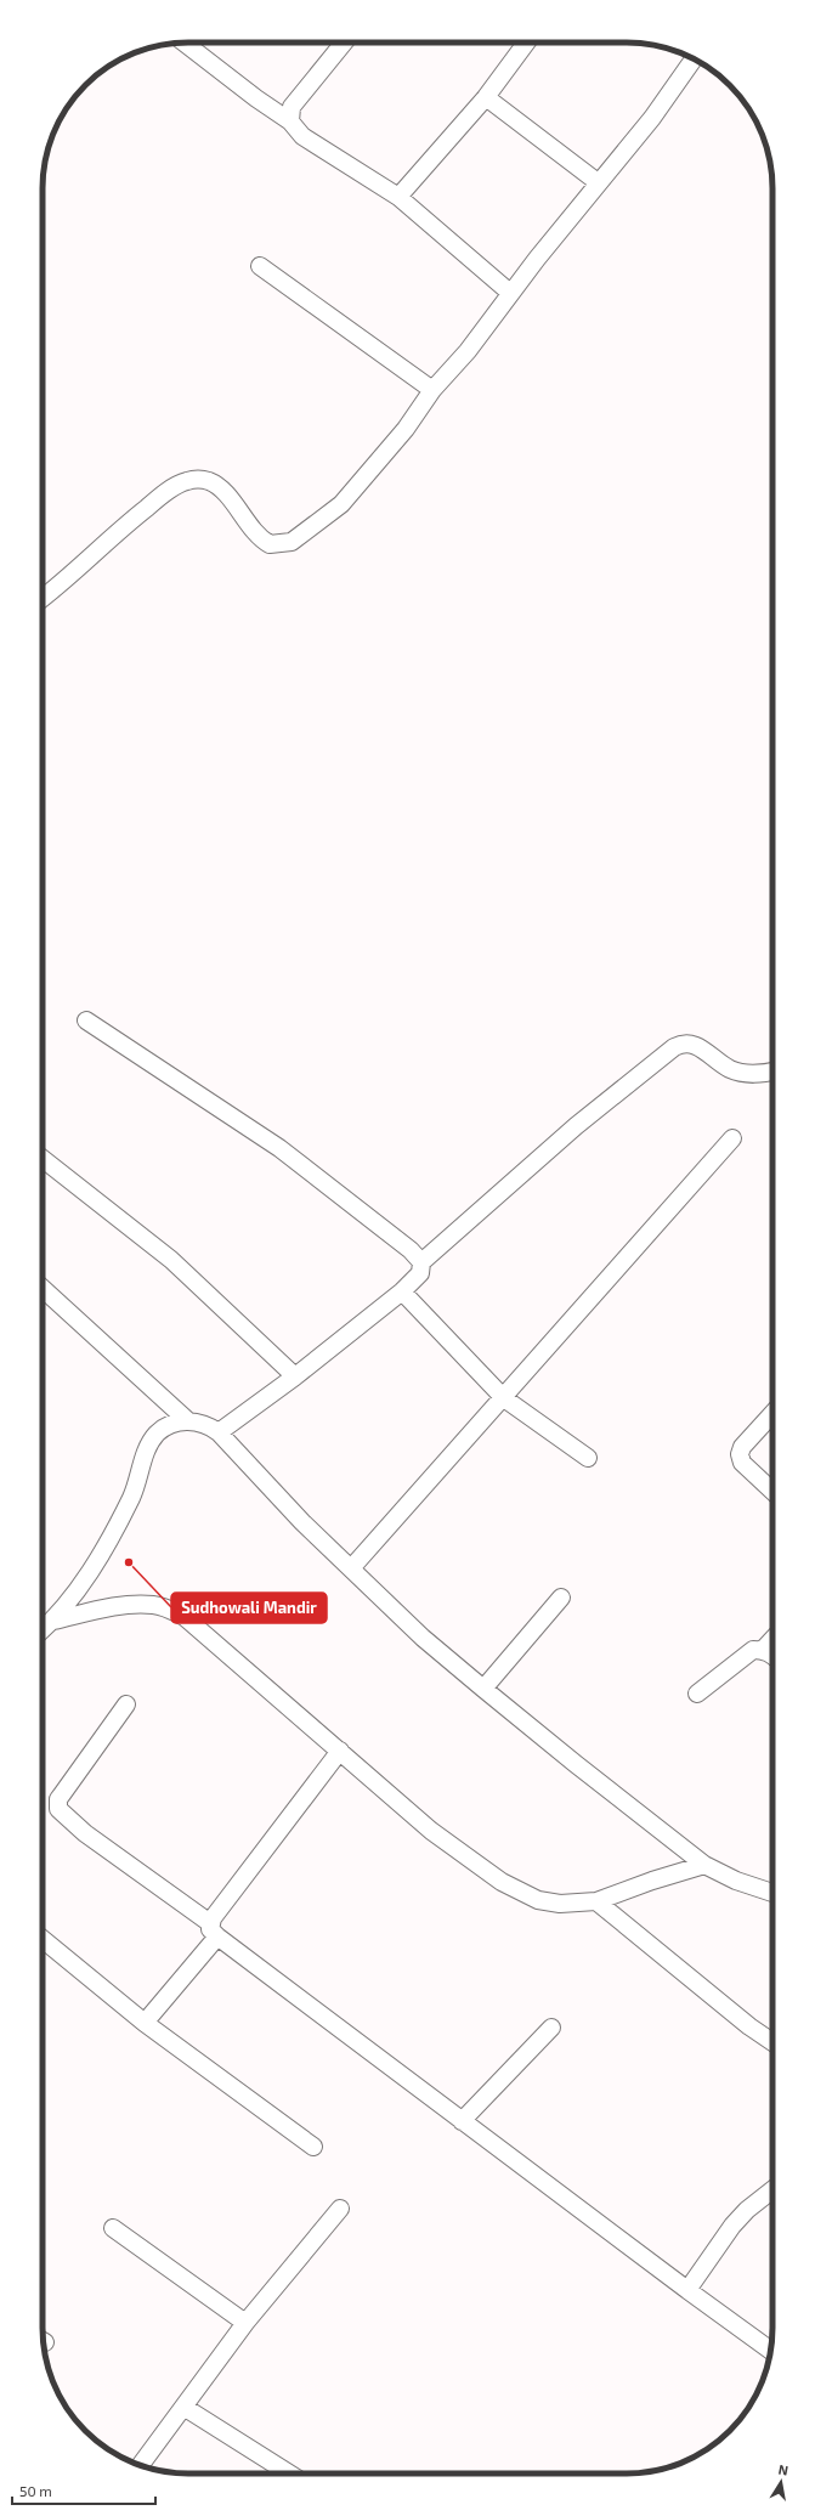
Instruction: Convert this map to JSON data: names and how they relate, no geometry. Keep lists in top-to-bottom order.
{
  "places": ["Sudhowali Mandir"],
  "scale_bar": "50 m",
  "north": "top"
}
